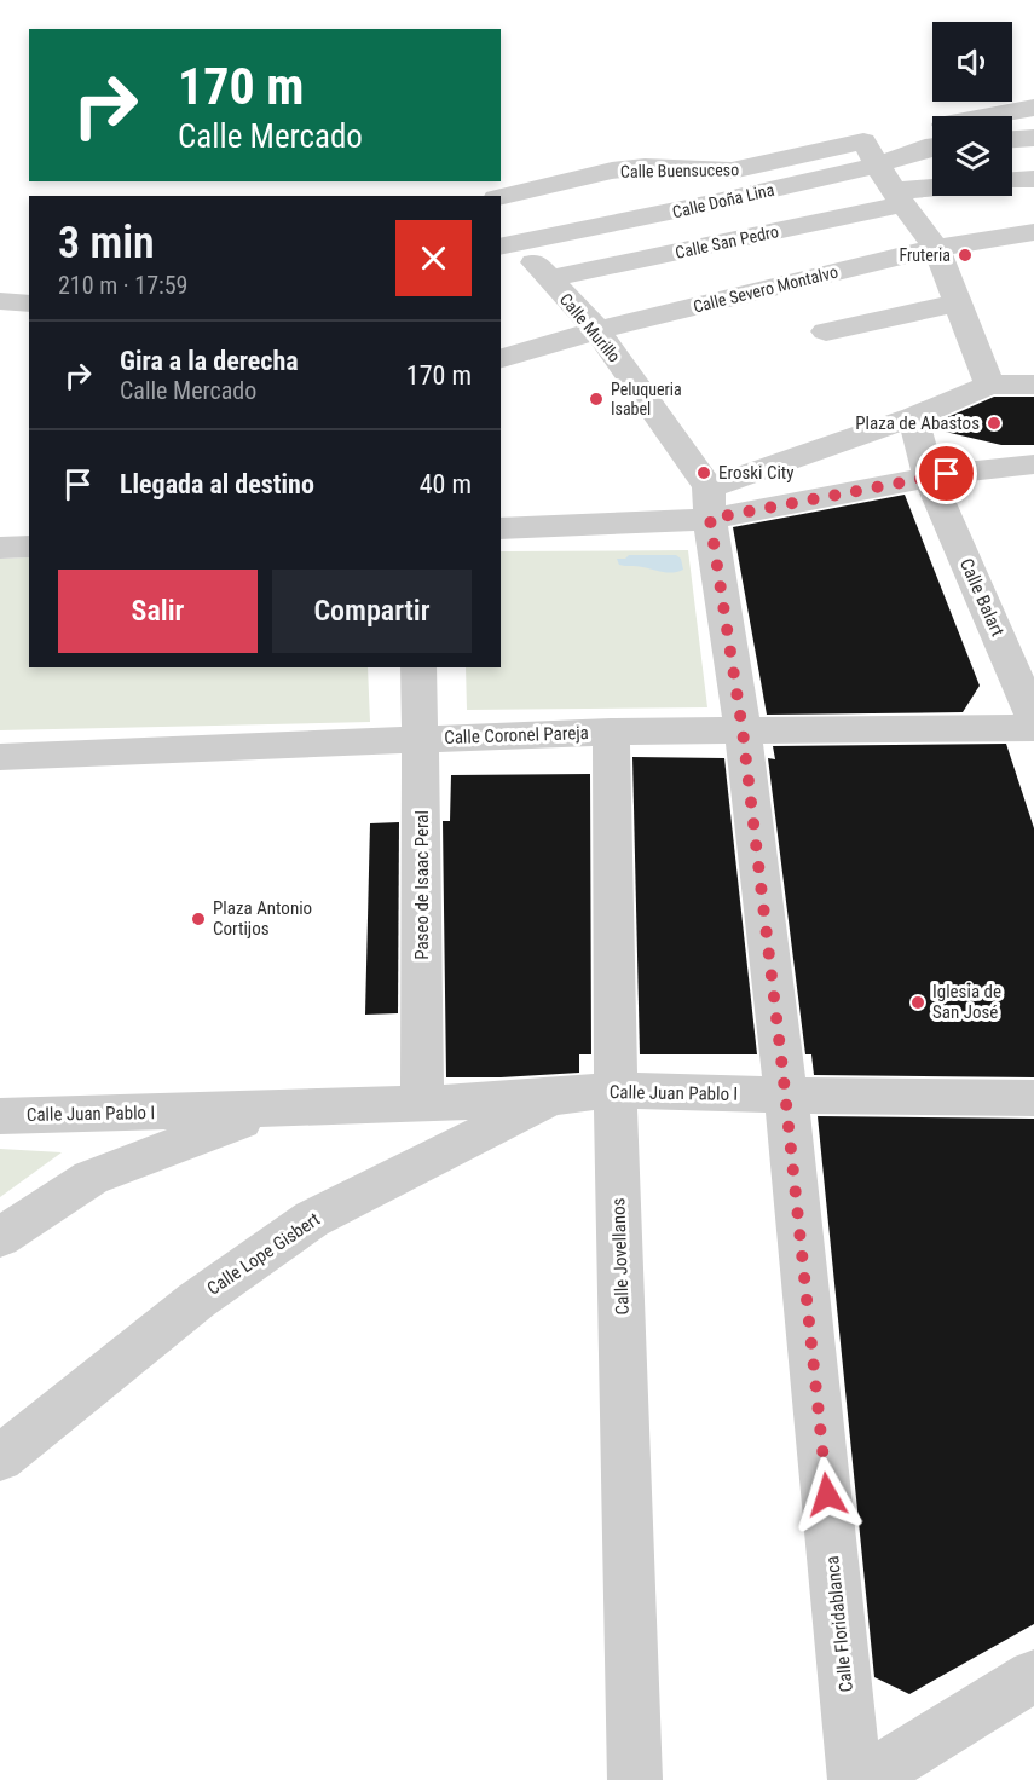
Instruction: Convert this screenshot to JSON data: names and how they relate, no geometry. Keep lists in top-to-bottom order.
{
  "streets": {
    "street": [
      "Calle Buensuceso",
      "Calle Doña Lina",
      "Calle San Pedro",
      "Calle Severo Montalvo",
      "Calle Murillo",
      "Calle Balart",
      "Calle Coronel Pareja",
      "Paseo de Isaac Peral",
      "Calle Juan Pablo I",
      "Calle Lope Gisbert",
      "Calle Jovellanos",
      "Calle Floridablanca"
    ]
  },
  "crossings": [
    ["Calle Buensuceso", "Calle Doña Lina"],
    ["Calle Doña Lina", "Calle Murillo"],
    ["Calle San Pedro", "Calle Severo Montalvo"],
    ["Calle San Pedro", "Calle Murillo"],
    ["Calle Severo Montalvo", "Calle Murillo"],
    ["Calle Murillo", "Calle Floridablanca"],
    ["Calle Coronel Pareja", "Paseo de Isaac Peral"],
    ["Calle Coronel Pareja", "Calle Jovellanos"],
    ["Calle Coronel Pareja", "Calle Floridablanca"],
    ["Paseo de Isaac Peral", "Calle Juan Pablo I"],
    ["Calle Juan Pablo I", "Calle Lope Gisbert"],
    ["Calle Juan Pablo I", "Calle Jovellanos"],
    ["Calle Juan Pablo I", "Calle Floridablanca"]
  ],
  "places": [
    "Fruteria",
    "Peluqueria Isabel",
    "Plaza de Abastos",
    "Eroski City",
    "Plaza Antonio Cortijos",
    "Iglesia de San José"
  ],
  "page": {
    "turn": ["170 m", "Calle Mercado"],
    "heading": ["3 min", "210 m · 17:59"],
    "list": [
      {
        "name": "Gira a la derecha",
        "note": "Calle Mercado",
        "value": "170 m"
      },
      {
        "name": "Llegada al destino",
        "value": "40 m"
      }
    ],
    "buttons": ["Salir", "Compartir"]
  }
}
